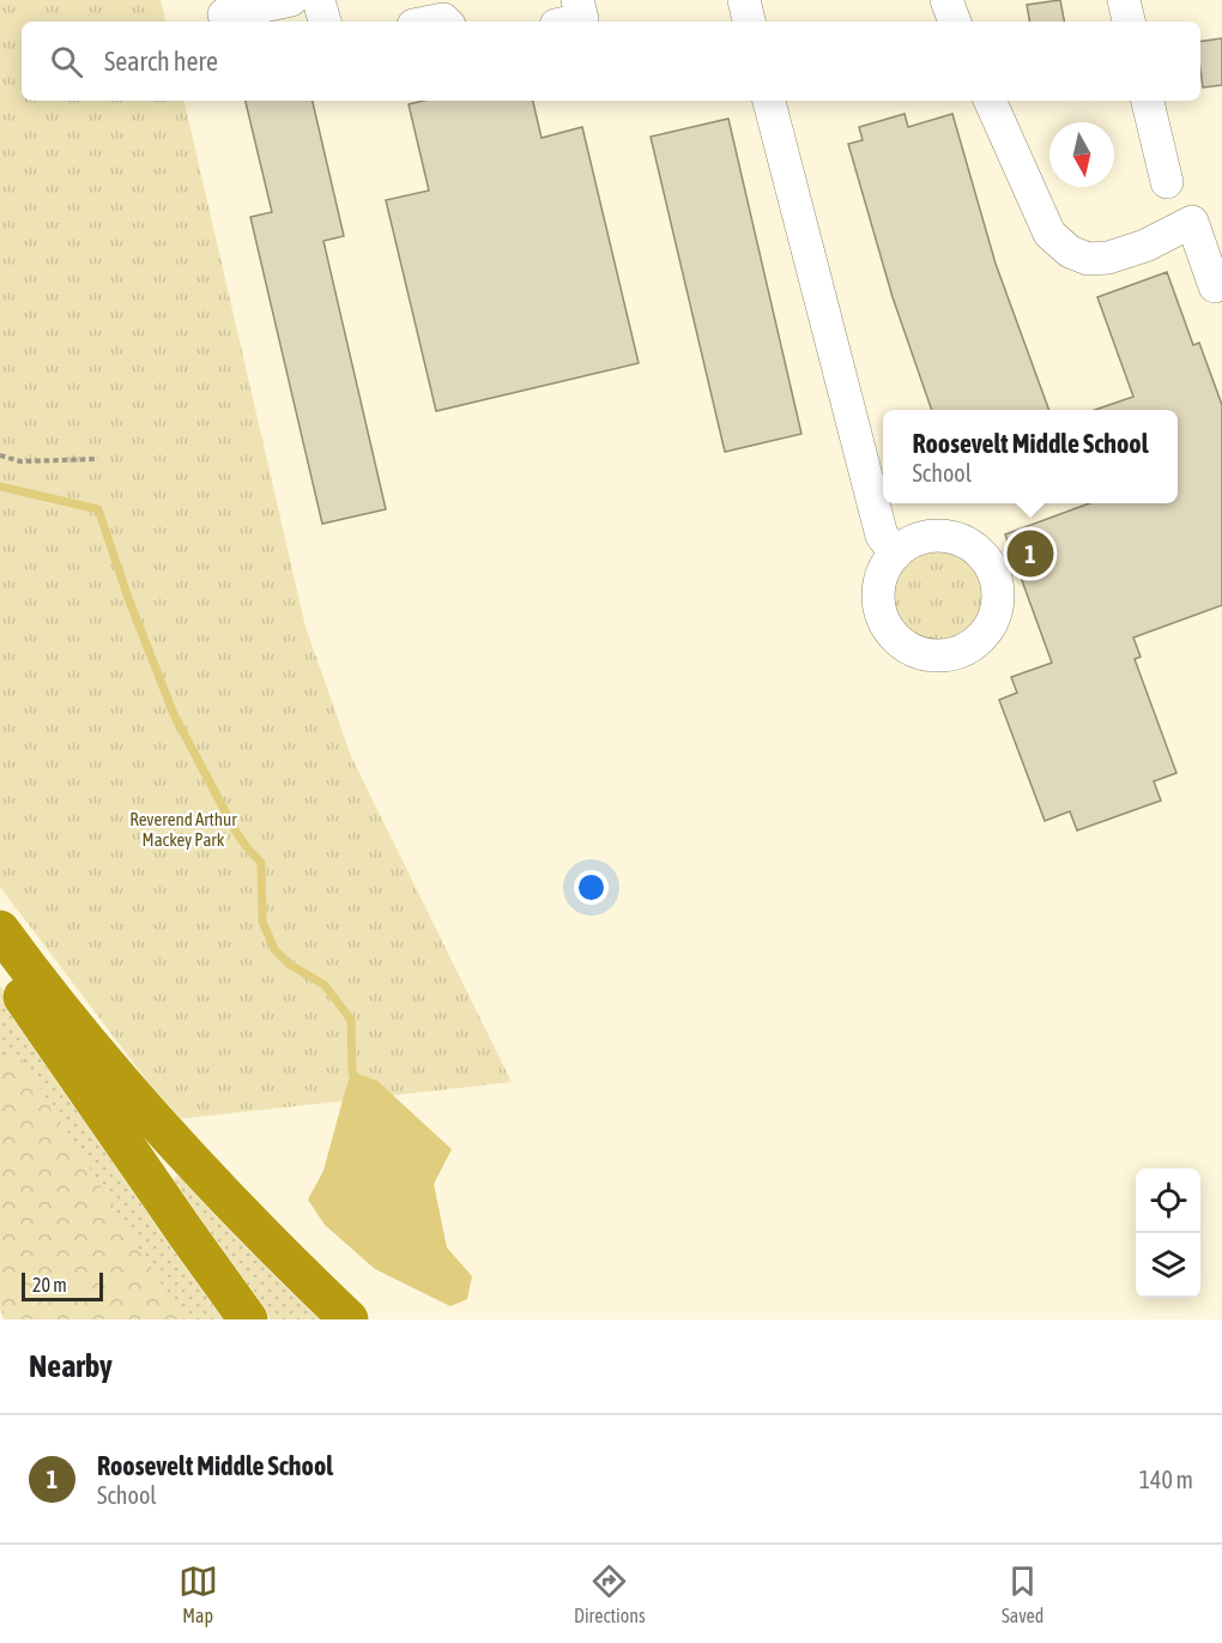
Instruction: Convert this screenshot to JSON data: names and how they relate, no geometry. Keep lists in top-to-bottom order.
{
  "parks": ["Reverend Arthur Mackey Park"],
  "scale_bar": "20 m",
  "north": "bottom",
  "page": {
    "search": "Search here",
    "popup": ["Roosevelt Middle School", "School"],
    "pins": "1",
    "scale": "20 m",
    "heading": "Nearby",
    "list": [
      {
        "mark": "1",
        "name": "Roosevelt Middle School",
        "note": "School",
        "value": "140 m"
      }
    ],
    "nav": ["Map", "Directions", "Saved"]
  }
}
